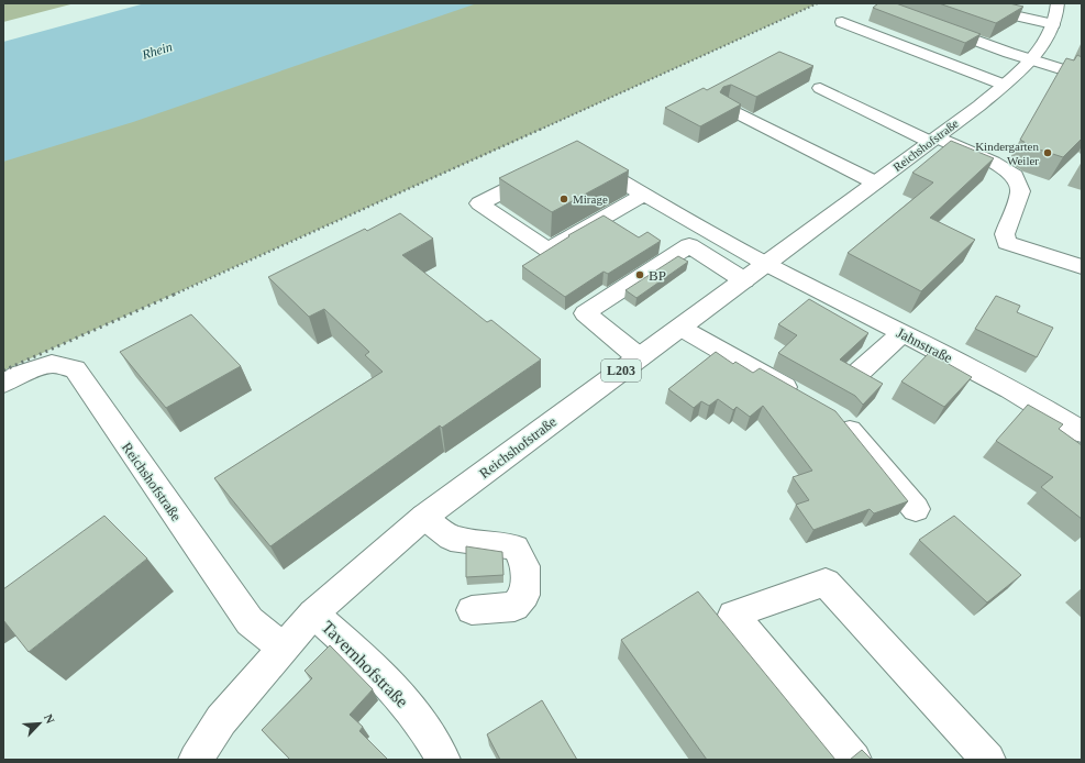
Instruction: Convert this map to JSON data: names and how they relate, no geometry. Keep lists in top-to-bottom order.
{
  "streets": {
    "main road": [
      "Reichshofstraße",
      "Jahnstraße",
      "L203",
      "Tavernhofstraße"
    ]
  },
  "crossings": [
    ["Reichshofstraße", "Jahnstraße"],
    ["Reichshofstraße", "Tavernhofstraße"]
  ],
  "water": ["Rhein"],
  "places": ["Kindergarten Weiler", "Mirage", "BP"],
  "north": "top right"
}
